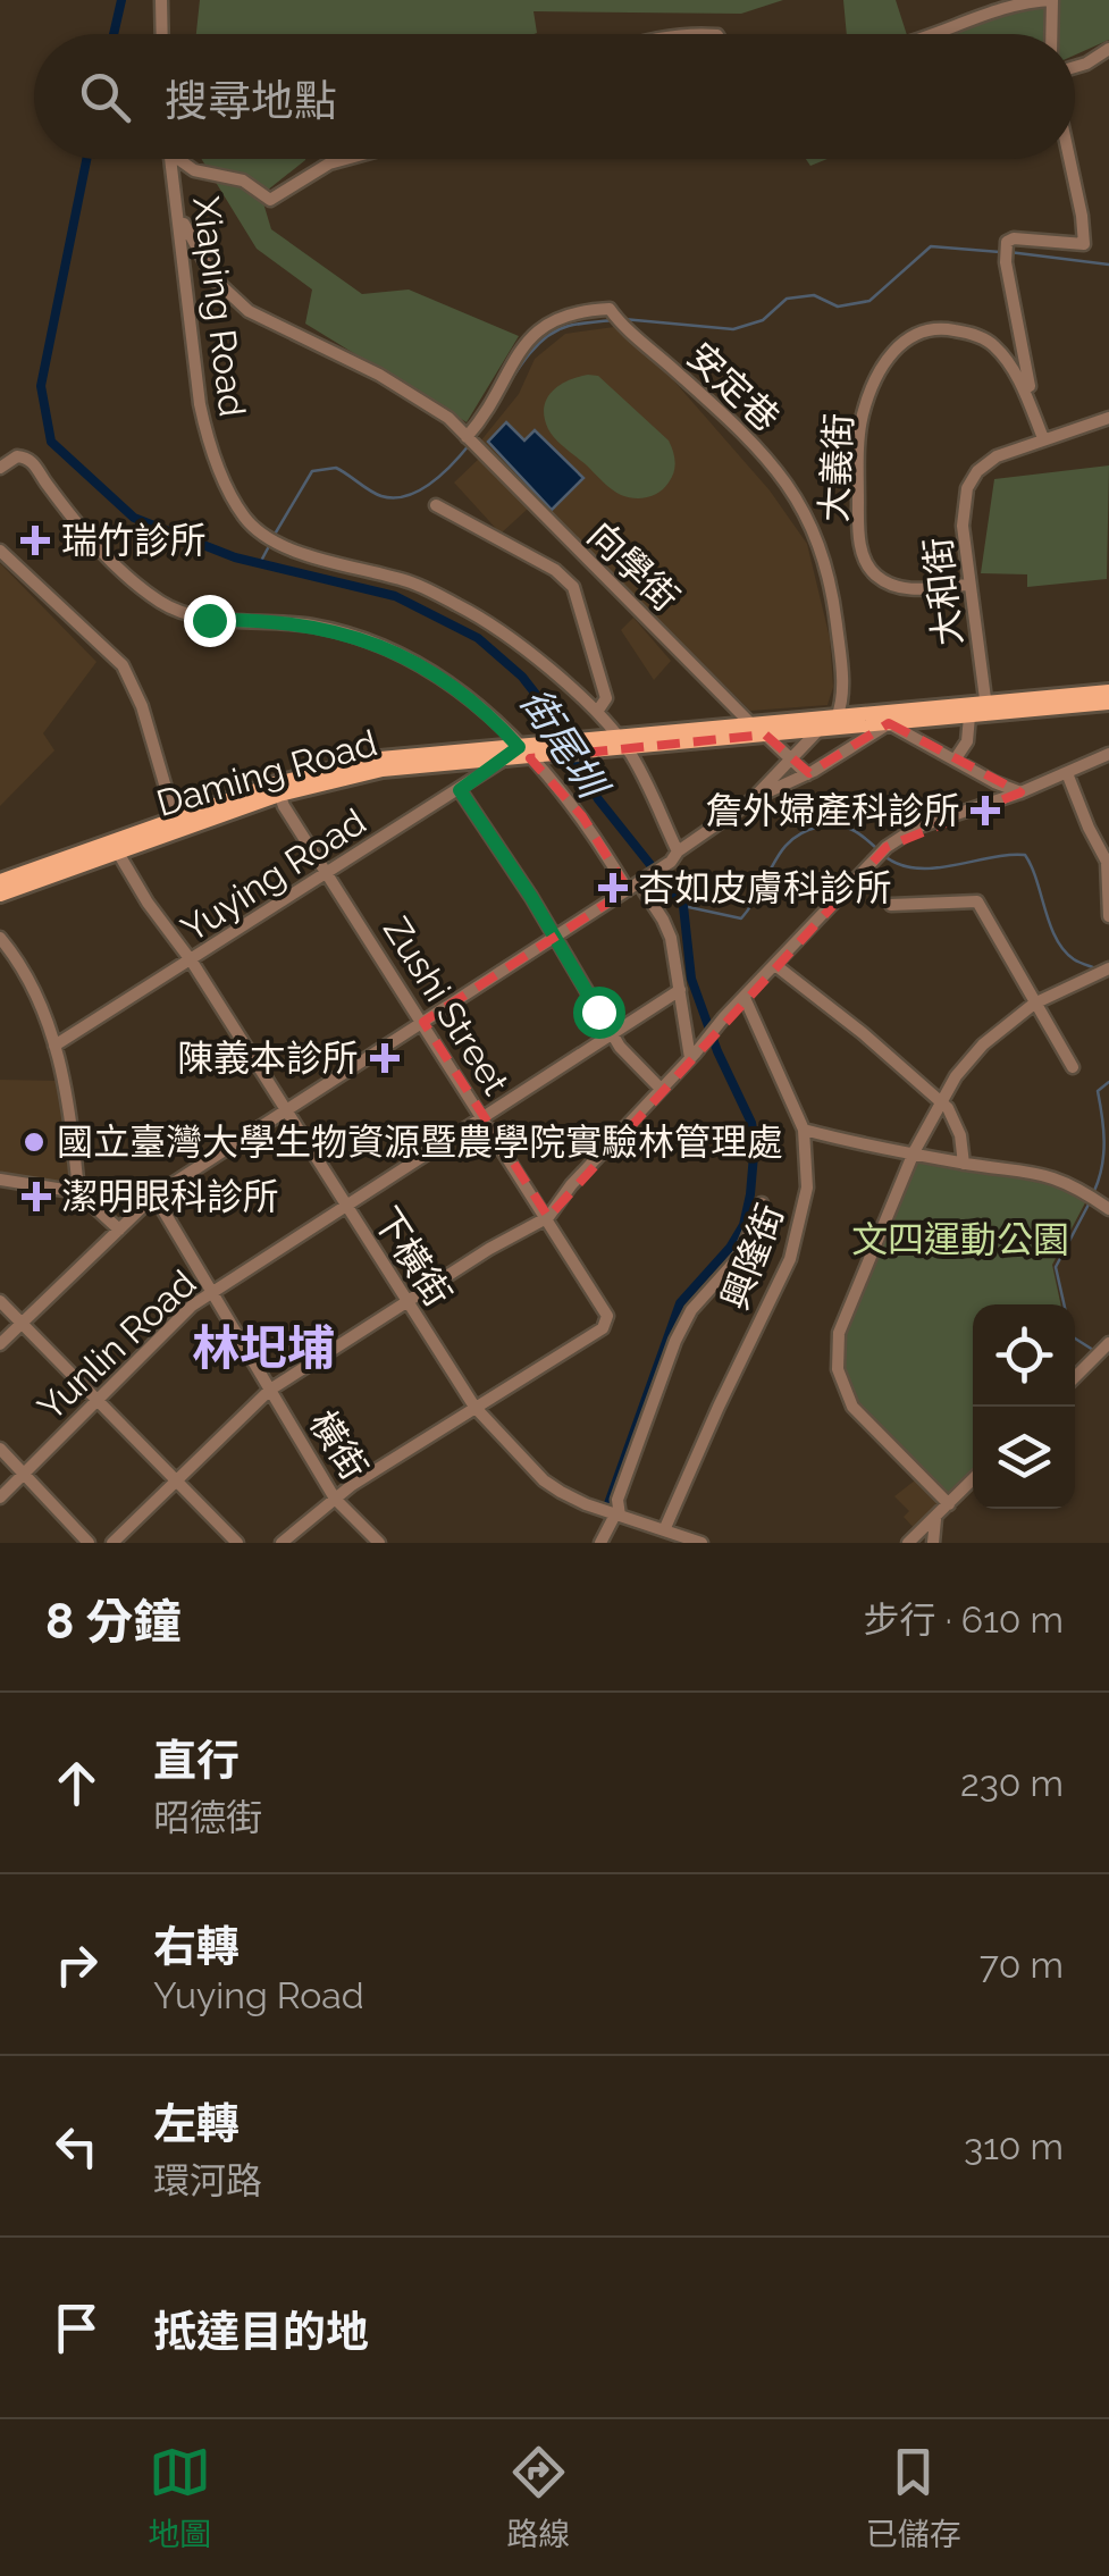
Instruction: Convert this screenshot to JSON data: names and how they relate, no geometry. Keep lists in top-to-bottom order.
{
  "streets": {
    "main road": ["Daming Road"],
    "street": [
      "Xiaping Road",
      "安定巷",
      "大義街",
      "向學街",
      "大和街",
      "Yuying Road",
      "Zushi Street",
      "下橫街",
      "興隆街",
      "Yunlin Road",
      "橫街"
    ]
  },
  "crossings": [
    ["Xiaping Road", "向學街"],
    ["安定巷", "向學街"],
    ["大義街", "大和街"],
    ["Daming Road", "Yuying Road"],
    ["Daming Road", "Zushi Street"],
    ["Daming Road", "下橫街"],
    ["Yuying Road", "Zushi Street"],
    ["Yuying Road", "下橫街"],
    ["Zushi Street", "下橫街"],
    ["Zushi Street", "Yunlin Road"],
    ["下橫街", "興隆街"],
    ["下橫街", "Yunlin Road"],
    ["Yunlin Road", "橫街"]
  ],
  "districts": ["林圯埔"],
  "water": ["街尾圳"],
  "parks": ["文四運動公園"],
  "places": {
    "health": [
      "瑞竹診所",
      "詹外婦產科診所",
      "杏如皮膚科診所",
      "陳義本診所",
      "潔明眼科診所"
    ],
    "other": ["國立臺灣大學生物資源暨農學院實驗林管理處"]
  },
  "page": {
    "search": "搜尋地點",
    "heading": ["8 分鐘", "步行 · 610 m"],
    "list": [
      ["直行", "昭德街", "230 m"],
      ["右轉", "Yuying Road", "70 m"],
      ["左轉", "環河路", "310 m"],
      "抵達目的地"
    ],
    "nav": ["地圖", "路線", "已儲存"]
  }
}
